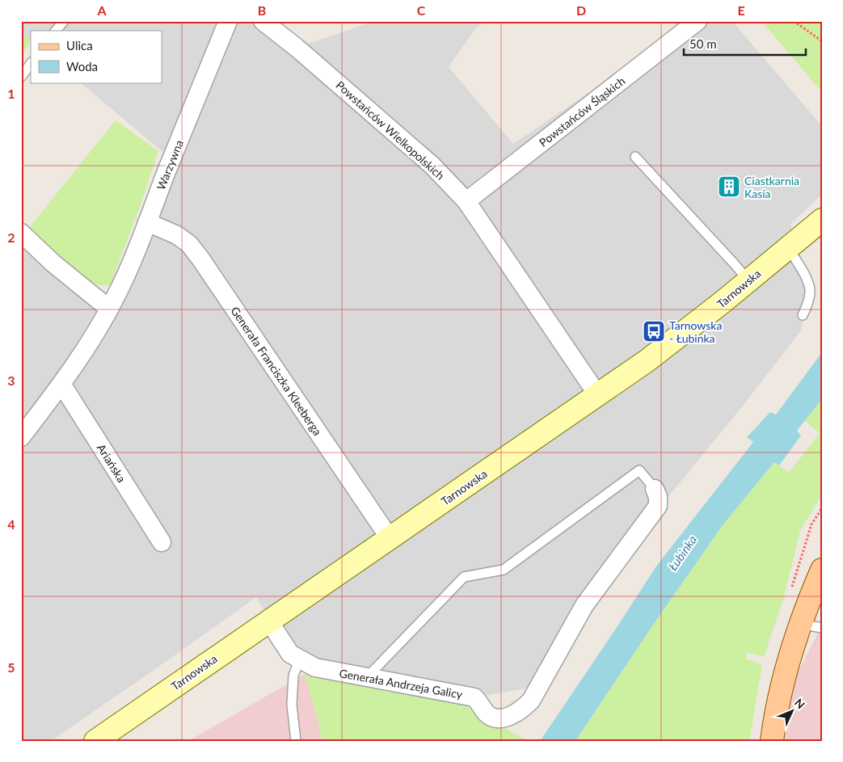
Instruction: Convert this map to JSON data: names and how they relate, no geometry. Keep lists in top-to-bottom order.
{
  "streets": {
    "main road": ["Tarnowska"],
    "street": [
      "Powstańców Śląskich",
      "Powstańców Wielkopolskich",
      "Warzywna",
      "Generała Franciszka Kleeberga",
      "Ariańska",
      "Generała Andrzeja Galicy"
    ]
  },
  "crossings": [
    ["Powstańców Śląskich", "Powstańców Wielkopolskich"],
    ["Powstańców Wielkopolskich", "Tarnowska"],
    ["Warzywna", "Generała Franciszka Kleeberga"],
    ["Warzywna", "Ariańska"],
    ["Tarnowska", "Generała Franciszka Kleeberga"],
    ["Tarnowska", "Generała Andrzeja Galicy"]
  ],
  "water": ["Łubinka"],
  "places": {
    "building": ["Ciastkarnia Kasia"],
    "bus stop": ["Tarnowska - Łubinka"]
  },
  "legend": ["Ulica", "Woda"],
  "scale_bar": "50 m",
  "north": "top right",
  "grid": {
    "columns": [
      "A",
      "B",
      "C",
      "D",
      "E"
    ],
    "rows": [
      "1",
      "2",
      "3",
      "4",
      "5"
    ]
  }
}
